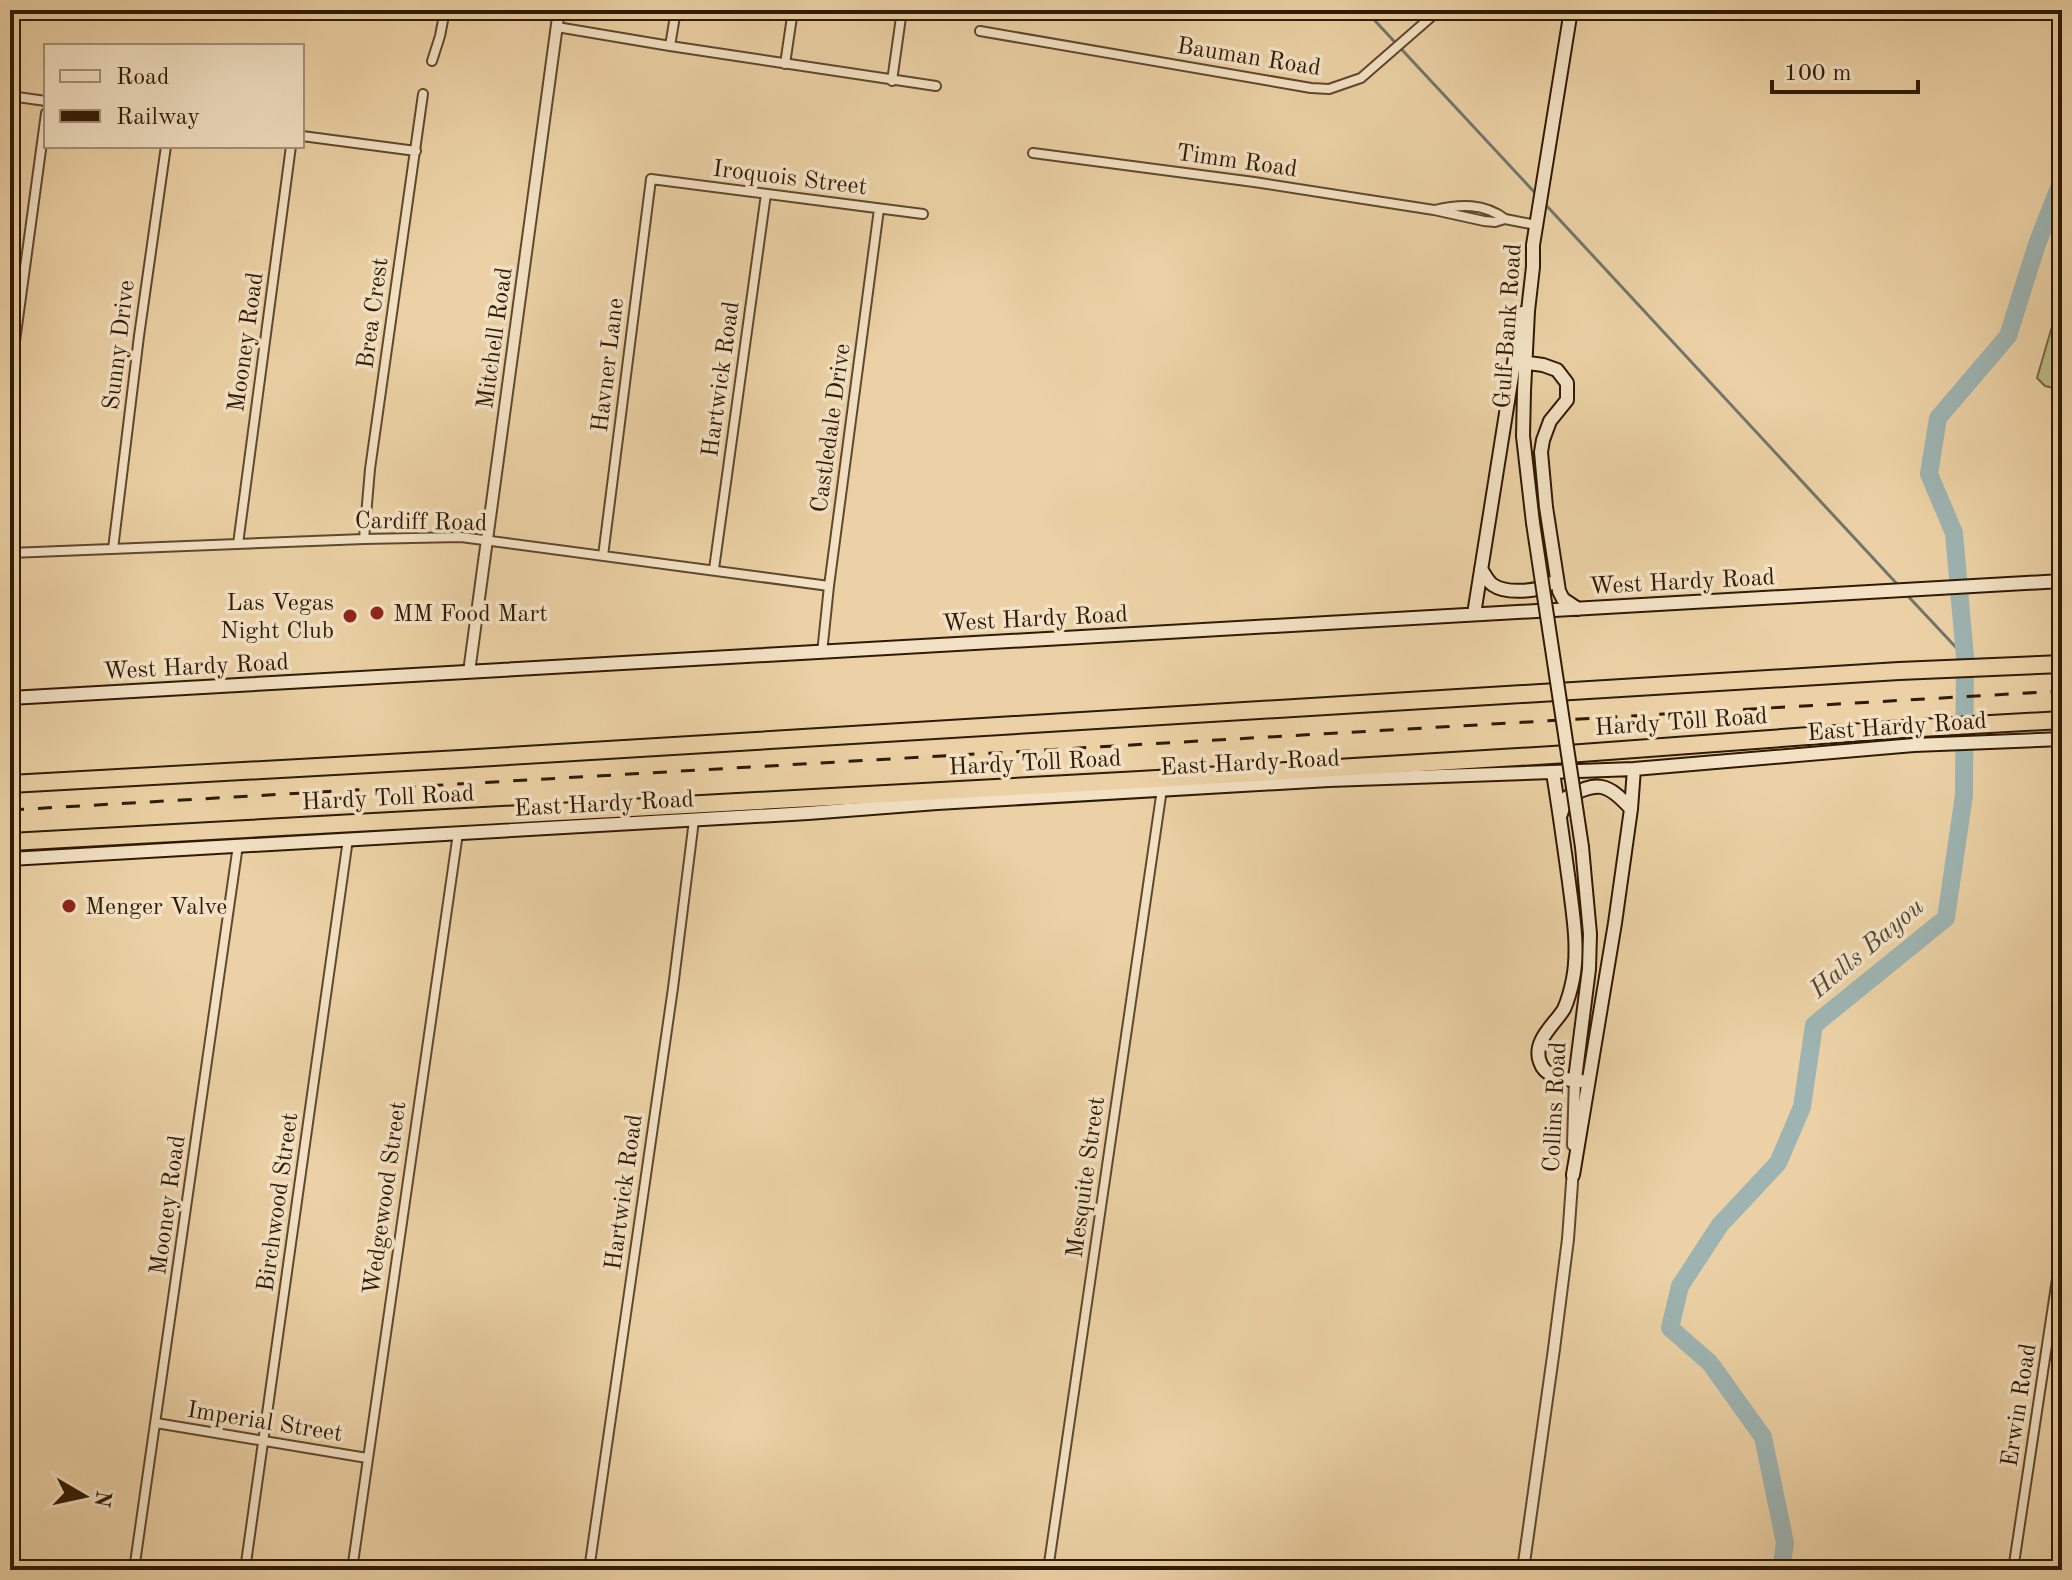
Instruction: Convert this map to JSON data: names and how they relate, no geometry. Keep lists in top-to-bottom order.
{
  "streets": {
    "highway": ["Hardy Toll Road"],
    "main road": [
      "Gulf Bank Road",
      "West Hardy Road",
      "East Hardy Road",
      "Collins Road"
    ],
    "street": [
      "Bauman Road",
      "Timm Road",
      "Iroquois Street",
      "Brea Crest",
      "Mitchell Road",
      "Mooney Road",
      "Sunny Drive",
      "Havner Lane",
      "Hartwick Road",
      "Castledale Drive",
      "Cardiff Road",
      "Mesquite Street",
      "Wedgewood Street",
      "Birchwood Street",
      "Erwin Road",
      "Imperial Street"
    ]
  },
  "crossings": [
    ["Timm Road", "Gulf Bank Road"],
    ["Iroquois Street", "Havner Lane"],
    ["Iroquois Street", "Hartwick Road"],
    ["Iroquois Street", "Castledale Drive"],
    ["Brea Crest", "Cardiff Road"],
    ["Gulf Bank Road", "Collins Road"],
    ["Mitchell Road", "Cardiff Road"],
    ["Mitchell Road", "West Hardy Road"],
    ["Mooney Road", "Cardiff Road"],
    ["Mooney Road", "East Hardy Road"],
    ["Mooney Road", "Imperial Street"],
    ["Sunny Drive", "Cardiff Road"],
    ["Havner Lane", "Cardiff Road"],
    ["Hartwick Road", "Cardiff Road"],
    ["Hartwick Road", "East Hardy Road"],
    ["Castledale Drive", "Cardiff Road"],
    ["Castledale Drive", "West Hardy Road"],
    ["East Hardy Road", "Mesquite Street"],
    ["East Hardy Road", "Wedgewood Street"],
    ["East Hardy Road", "Birchwood Street"],
    ["Wedgewood Street", "Imperial Street"],
    ["Birchwood Street", "Imperial Street"]
  ],
  "water": ["Halls Bayou"],
  "places": ["MM Food Mart", "Las Vegas Night Club", "Menger Valve"],
  "legend": ["Road", "Railway"],
  "scale_bar": "100 m",
  "north": "right"
}
